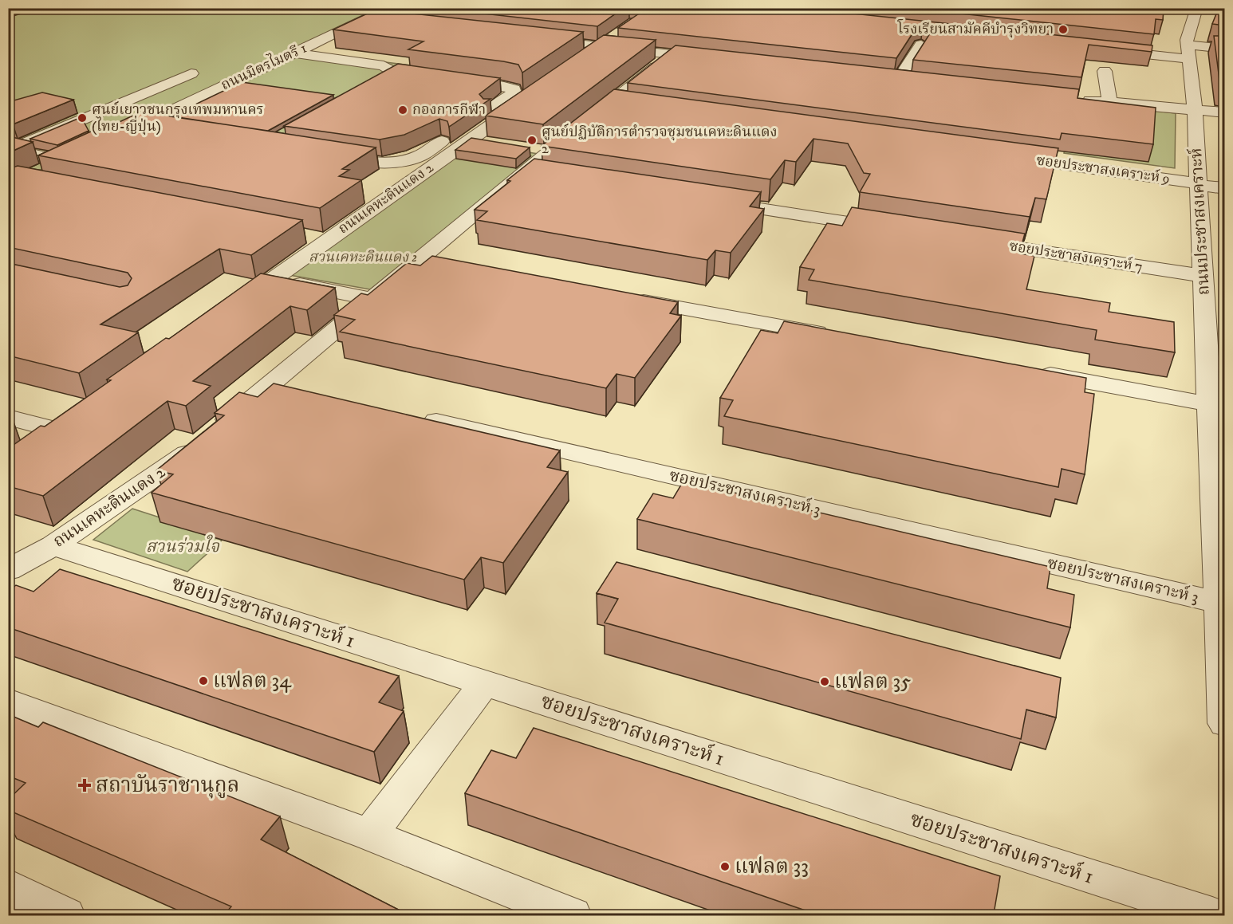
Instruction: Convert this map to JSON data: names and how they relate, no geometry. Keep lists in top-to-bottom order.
{
  "streets": {
    "street": [
      "ถนนมิตรไมตรี 1",
      "ซอยประชาสงเคราะห์ 9",
      "ถนนเคหะดินแดง 2",
      "ถนนประชาสงเคราะห์",
      "ซอยประชาสงเคราะห์ 7",
      "ซอยประชาสงเคราะห์ 3",
      "ซอยประชาสงเคราะห์ 1"
    ]
  },
  "crossings": [
    ["ซอยประชาสงเคราะห์ 9", "ถนนประชาสงเคราะห์"],
    ["ถนนเคหะดินแดง 2", "ซอยประชาสงเคราะห์ 1"],
    ["ถนนประชาสงเคราะห์", "ซอยประชาสงเคราะห์ 7"],
    ["ถนนประชาสงเคราะห์", "ซอยประชาสงเคราะห์ 3"]
  ],
  "parks": ["สวนเคหะดินแดง 2", "สวนร่วมใจ"],
  "places": {
    "other": [
      "โรงเรียนสามัคคีบํารุงวิทยา",
      "กองการกีฬา",
      "ศูนย์เยาวชนกรุงเทพมหานคร (ไทย-ญี่ปุ่น)",
      "ศูนย์ปฏิบัติการตำรวจชุมชนเคหะดินแดง 2",
      "แฟลต 34",
      "แฟลต 35",
      "แฟลต 33"
    ],
    "health": ["สถาบันราชานุกูล"]
  }
}
